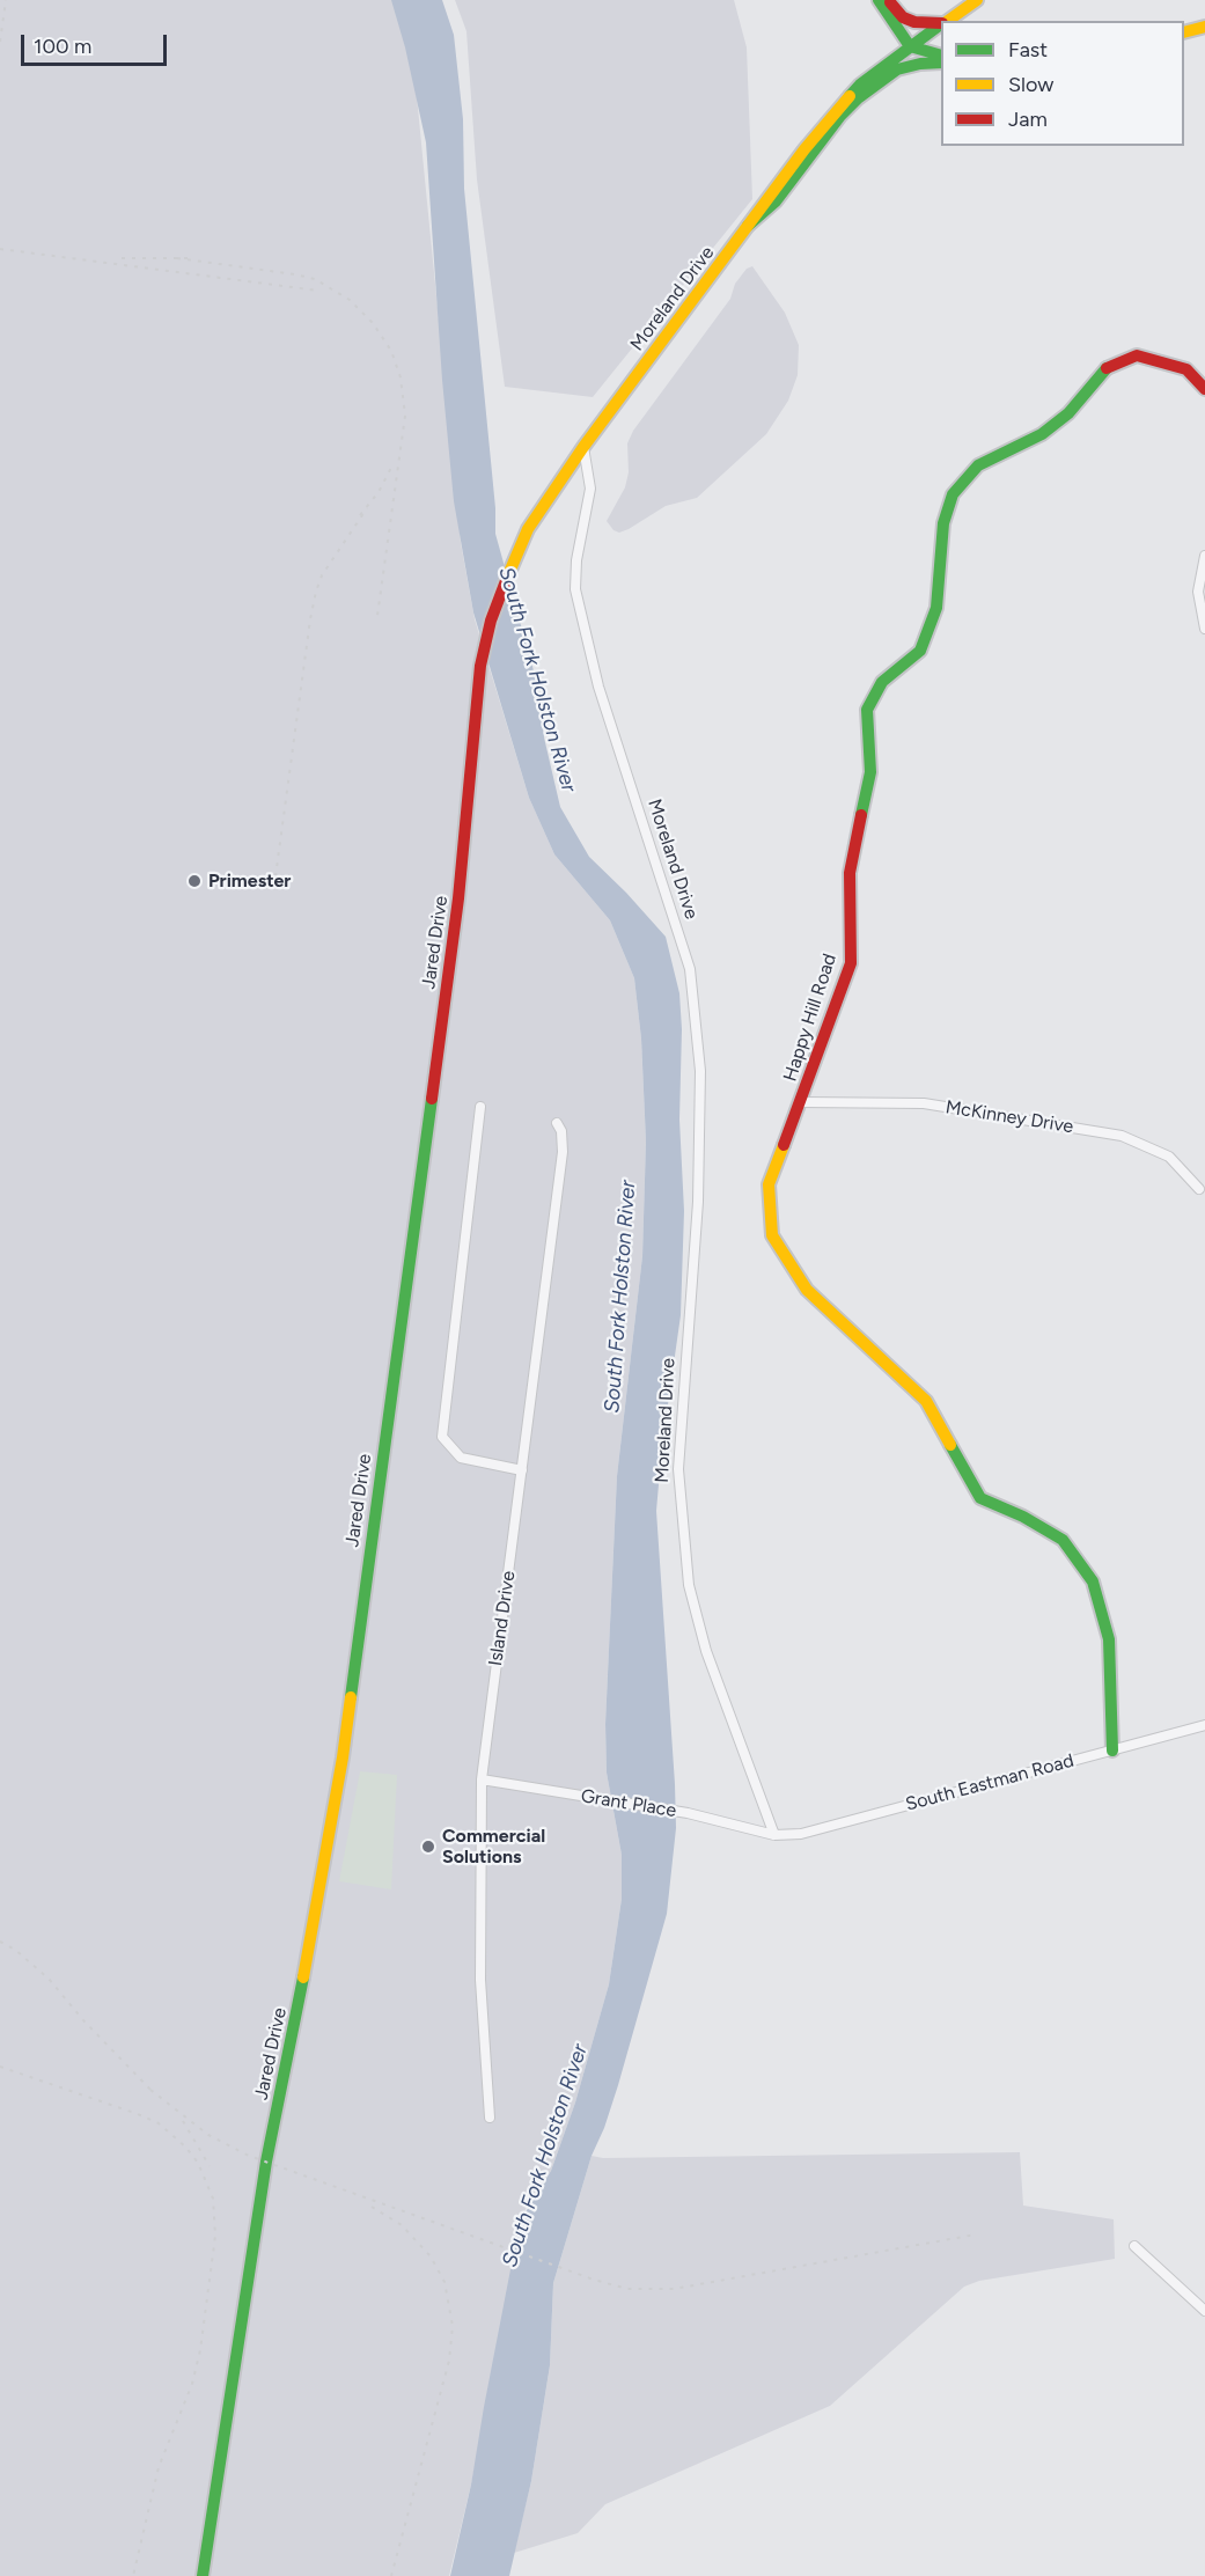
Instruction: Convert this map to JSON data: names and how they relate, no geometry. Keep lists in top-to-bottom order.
{
  "streets": {
    "main road": ["Moreland Drive", "Jared Drive", "Happy Hill Road"],
    "street": [
      "McKinney Drive",
      "Island Drive",
      "South Eastman Road",
      "Grant Place"
    ]
  },
  "crossings": [
    ["Moreland Drive", "Jared Drive"],
    ["Moreland Drive", "South Eastman Road"],
    ["Moreland Drive", "Grant Place"],
    ["Happy Hill Road", "McKinney Drive"],
    ["Happy Hill Road", "South Eastman Road"],
    ["Island Drive", "Grant Place"],
    ["South Eastman Road", "Grant Place"]
  ],
  "water": ["South Fork Holston River"],
  "places": ["Primester", "Commercial Solutions"],
  "legend": ["Fast", "Slow", "Jam"],
  "scale_bar": "100 m"
}
